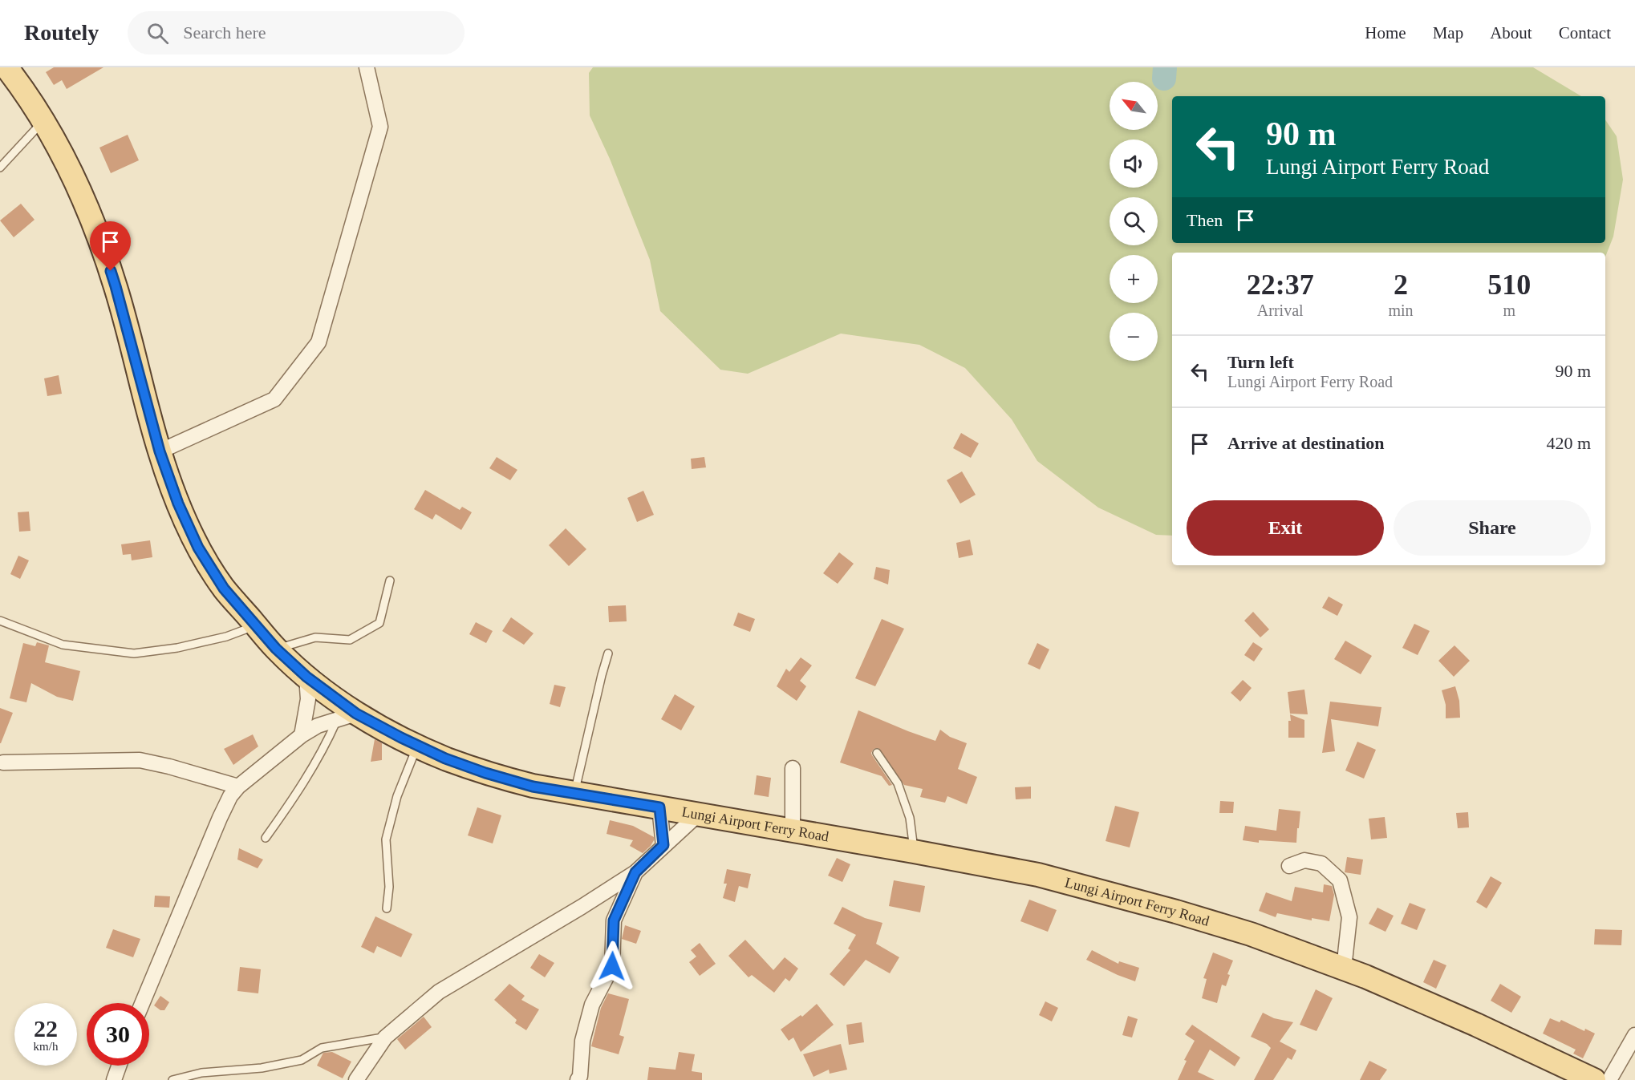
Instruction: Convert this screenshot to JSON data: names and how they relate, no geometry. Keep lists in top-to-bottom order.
{
  "streets": {
    "main road": ["Lungi Airport Ferry Road"]
  },
  "north": "top left",
  "page": {
    "header": "Routely",
    "search": "Search here",
    "nav": [
      "Home",
      "Map",
      "About",
      "Contact"
    ],
    "map_buttons": ["+", "−"],
    "turn": ["90 m", "Lungi Airport Ferry Road"],
    "then": "Then",
    "eta": [
      "22:37",
      "Arrival",
      "2",
      "min",
      "510",
      "m"
    ],
    "list": [
      {
        "name": "Turn left",
        "note": "Lungi Airport Ferry Road",
        "value": "90 m"
      },
      {
        "name": "Arrive at destination",
        "value": "420 m"
      }
    ],
    "buttons": ["Exit", "Share"],
    "speed": "22 km/h",
    "limit": "30"
  }
}
